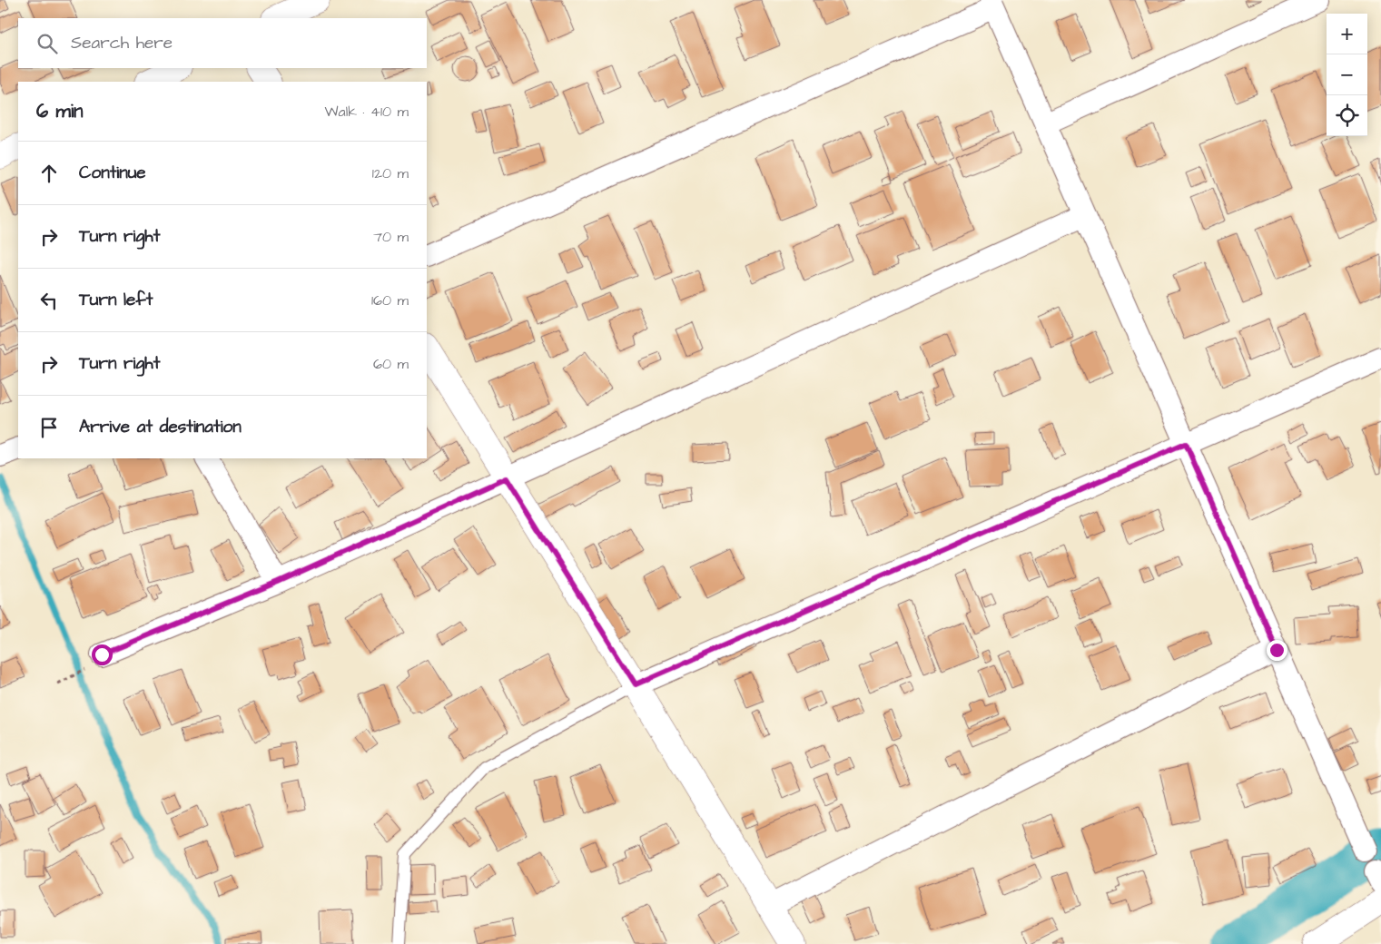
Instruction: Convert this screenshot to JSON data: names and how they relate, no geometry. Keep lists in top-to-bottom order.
{
  "page": {
    "map_buttons": ["+", "−"],
    "search": "Search here",
    "heading": ["6 min", "Walk · 410 m"],
    "list": [
      ["Continue", "120 m"],
      ["Turn right", "70 m"],
      ["Turn left", "160 m"],
      ["Turn right", "60 m"],
      "Arrive at destination"
    ]
  }
}
